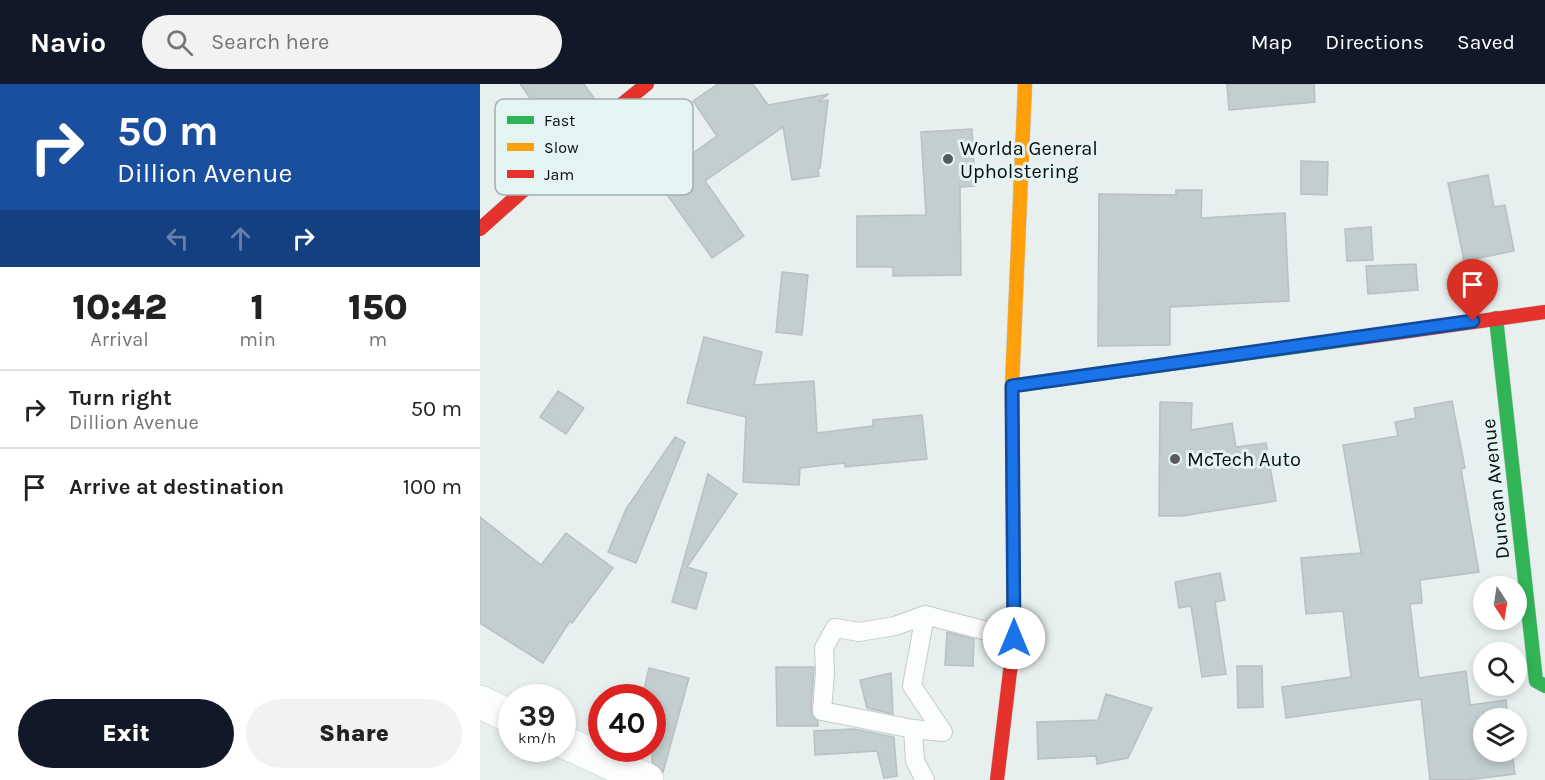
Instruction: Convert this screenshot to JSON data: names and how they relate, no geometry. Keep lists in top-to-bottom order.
{
  "streets": {
    "street": ["Duncan Avenue"]
  },
  "places": ["Worlda General Upholstering", "McTech Auto"],
  "legend": ["Fast", "Slow", "Jam"],
  "north": "bottom",
  "page": {
    "header": "Navio",
    "search": "Search here",
    "nav": ["Map", "Directions", "Saved"],
    "turn": ["50 m", "Dillion Avenue"],
    "eta": [
      "10:42",
      "Arrival",
      "1",
      "min",
      "150",
      "m"
    ],
    "list": [
      {
        "name": "Turn right",
        "note": "Dillion Avenue",
        "value": "50 m"
      },
      {
        "name": "Arrive at destination",
        "value": "100 m"
      }
    ],
    "speed": "39 km/h",
    "limit": "40",
    "buttons": ["Exit", "Share"]
  }
}
